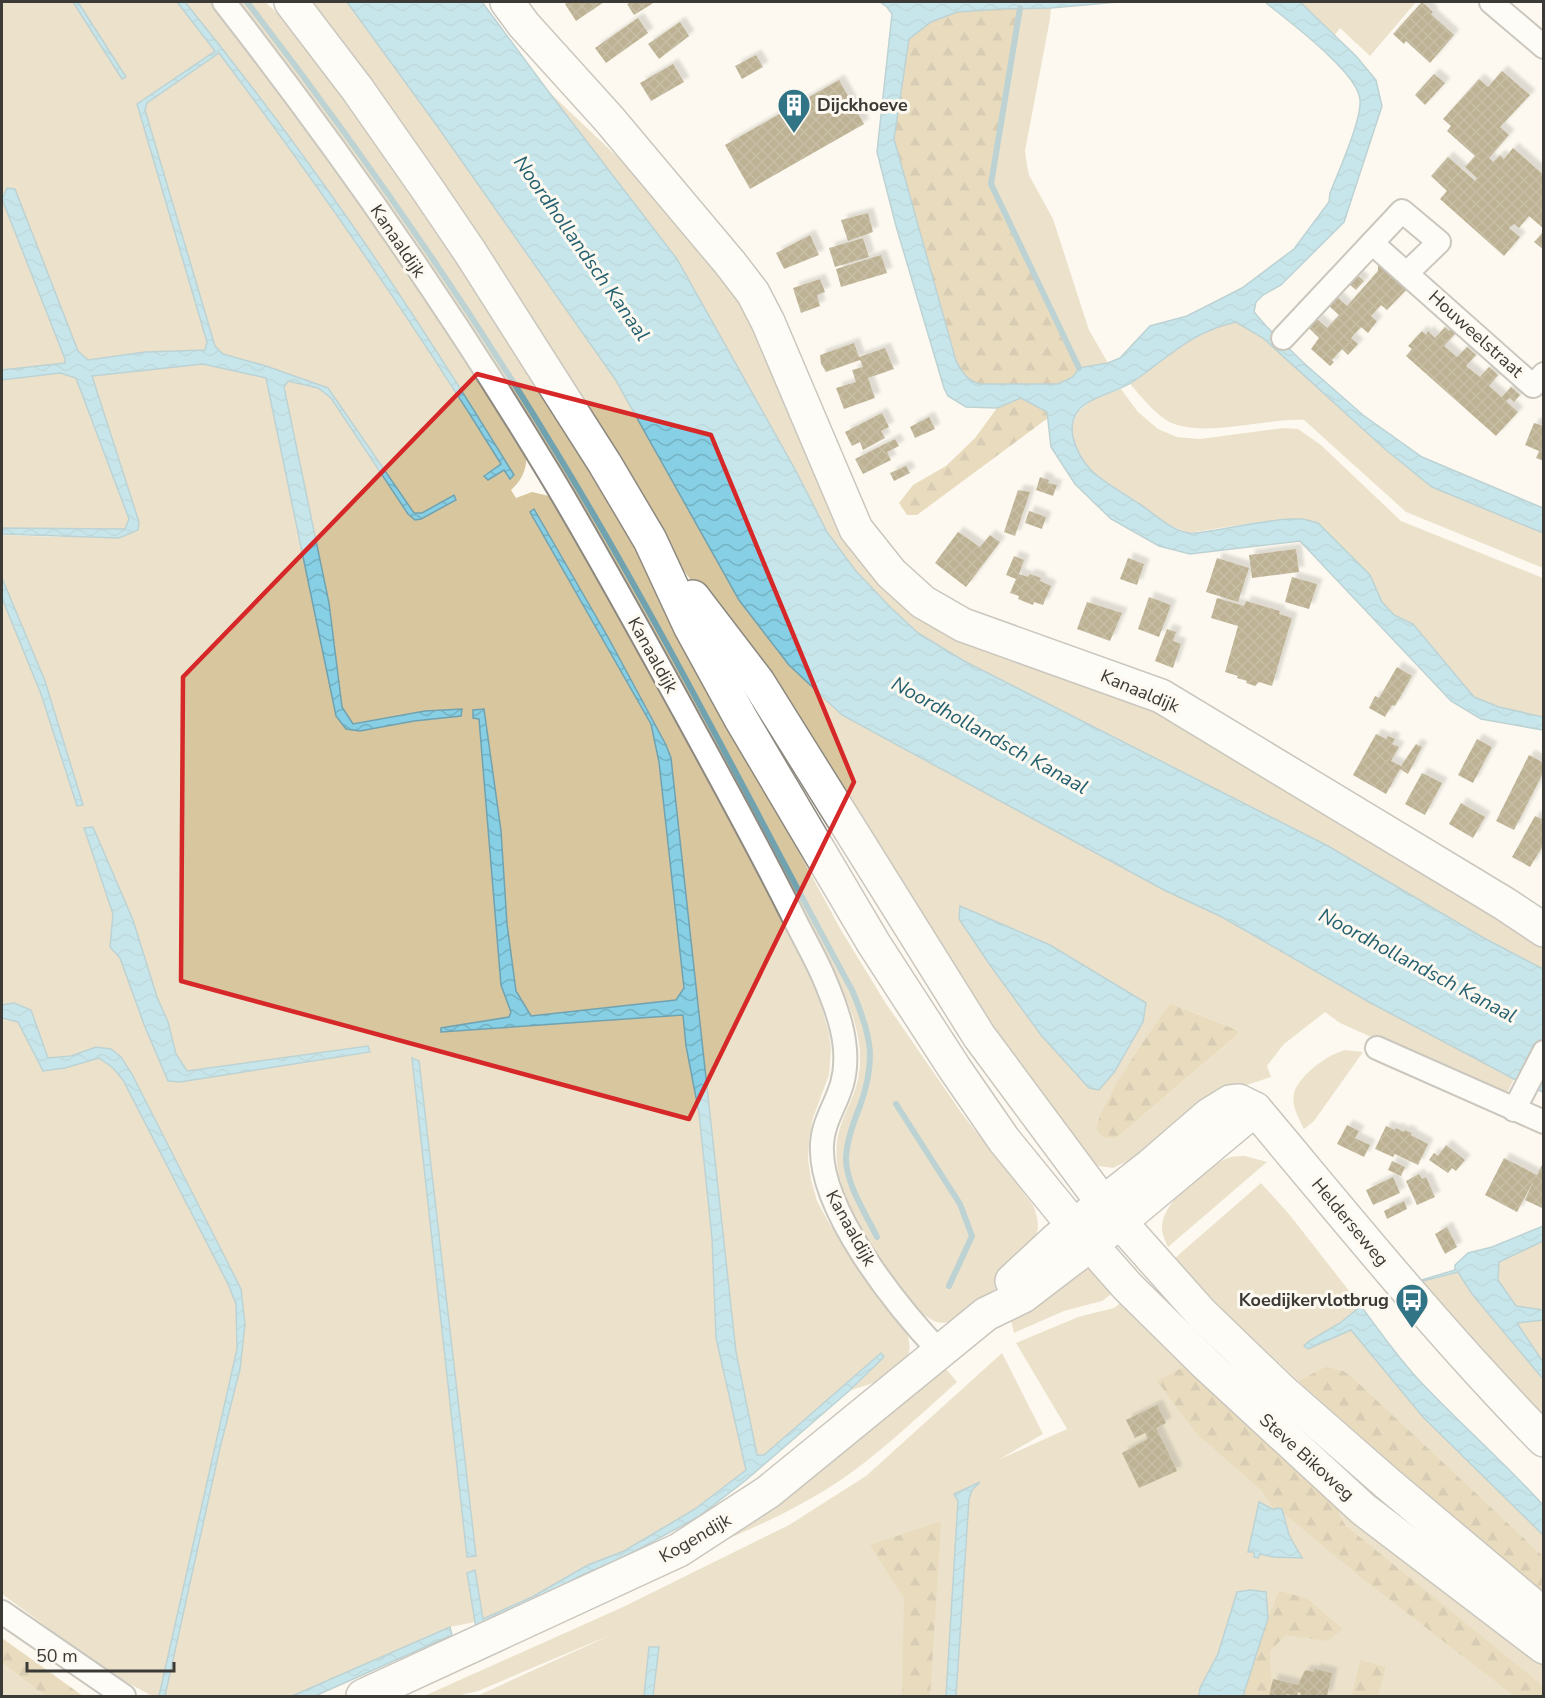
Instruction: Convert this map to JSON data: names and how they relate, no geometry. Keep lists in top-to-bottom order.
{
  "streets": {
    "main road": [
      "Kanaaldijk",
      "Helderseweg",
      "Steve Bikoweg",
      "Kogendijk"
    ],
    "street": ["Houweelstraat"]
  },
  "crossings": [
    ["Kanaaldijk", "Kogendijk"],
    ["Helderseweg", "Steve Bikoweg"],
    ["Steve Bikoweg", "Kogendijk"]
  ],
  "water": ["Noordhollandsch Kanaal"],
  "places": {
    "building": ["Dijckhoeve"],
    "bus stop": ["Koedijkervlotbrug"]
  },
  "scale_bar": "50 m"
}
